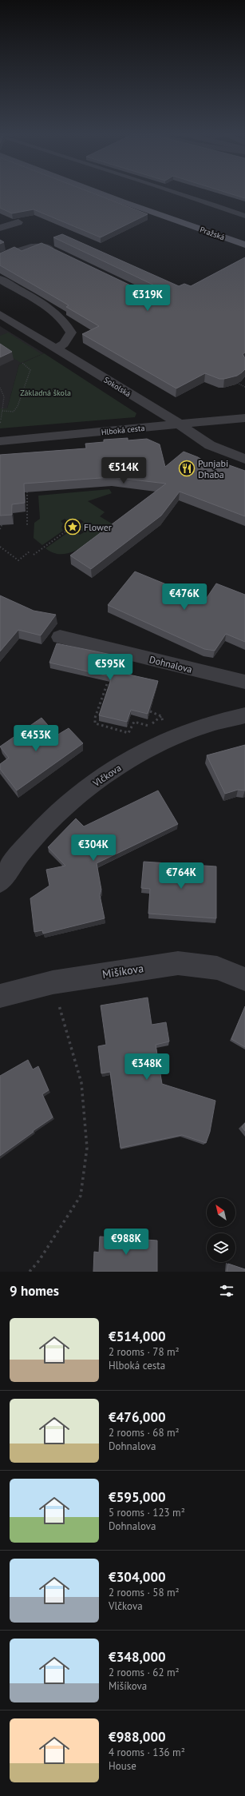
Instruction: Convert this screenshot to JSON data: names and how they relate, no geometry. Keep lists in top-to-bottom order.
{
  "streets": {
    "main road": ["Pražská"],
    "street": [
      "Sokolská",
      "Hlboká cesta",
      "Dohnalova",
      "Vlčkova",
      "Mišíkova"
    ]
  },
  "crossings": [
    ["Sokolská", "Hlboká cesta"]
  ],
  "parks": ["Základná škola"],
  "places": {
    "restaurant": ["Punjabi Dhaba"],
    "place": ["Flower"]
  },
  "north": "top left",
  "page": {
    "price": [
      "€319K",
      "€514K",
      "€476K",
      "€595K",
      "€453K",
      "€304K",
      "€764K",
      "€348K",
      "€988K"
    ],
    "heading": "9 homes",
    "list": [
      {
        "name": "€514,000",
        "note": "2 rooms · 78 m² · Hlboká cesta"
      },
      {
        "name": "€476,000",
        "note": "2 rooms · 68 m² · Dohnalova"
      },
      {
        "name": "€595,000",
        "note": "5 rooms · 123 m² · Dohnalova"
      },
      {
        "name": "€304,000",
        "note": "2 rooms · 58 m² · Vlčkova"
      },
      {
        "name": "€348,000",
        "note": "2 rooms · 62 m² · Mišíkova"
      },
      {
        "name": "€988,000",
        "note": "4 rooms · 136 m² · House"
      }
    ]
  }
}
